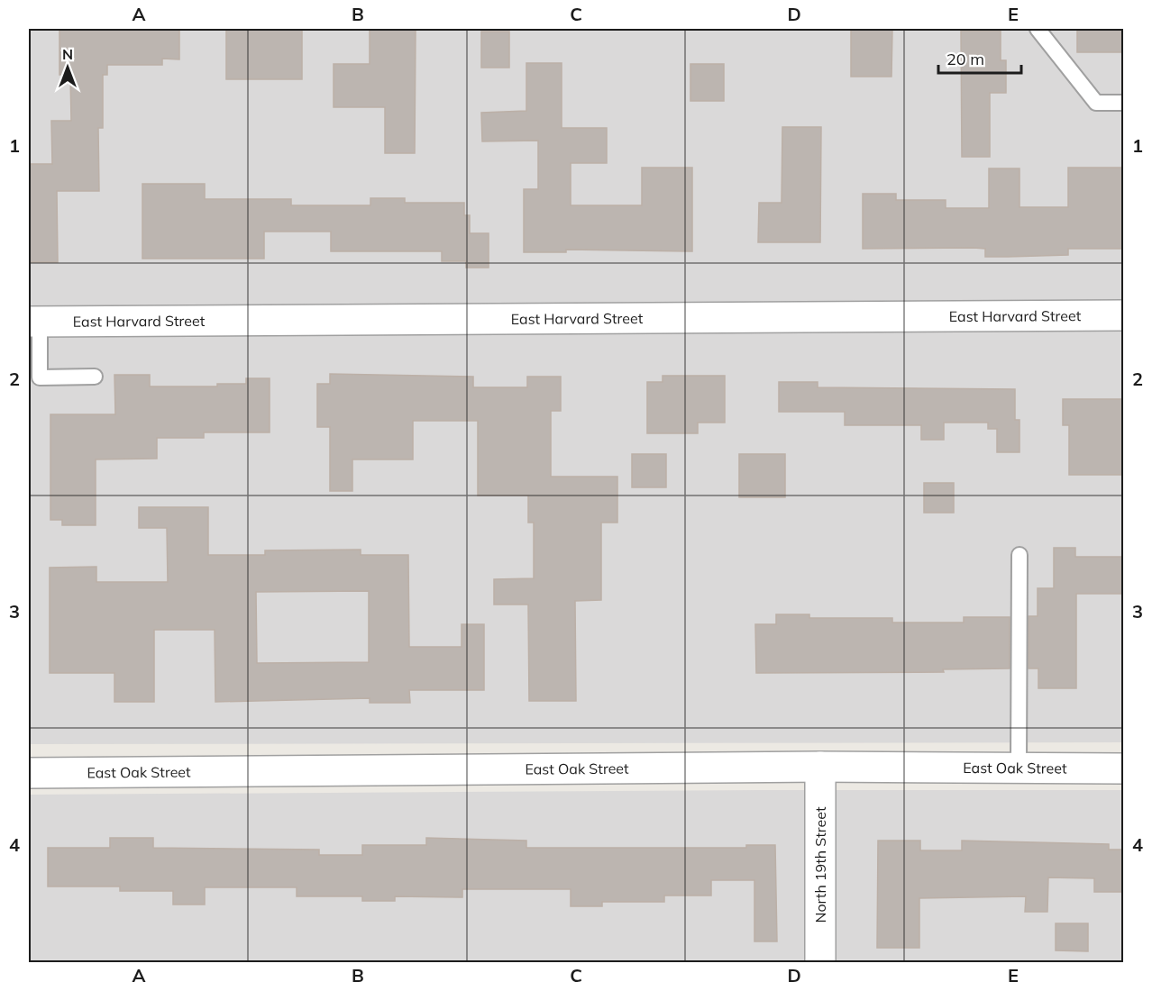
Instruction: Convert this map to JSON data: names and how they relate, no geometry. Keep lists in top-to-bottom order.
{
  "streets": {
    "street": ["East Harvard Street", "East Oak Street", "North 19th Street"]
  },
  "crossings": [
    ["East Oak Street", "North 19th Street"]
  ],
  "scale_bar": "20 m",
  "north": "top",
  "grid": {
    "columns": [
      "A",
      "B",
      "C",
      "D",
      "E"
    ],
    "rows": [
      "1",
      "2",
      "3",
      "4"
    ]
  }
}
